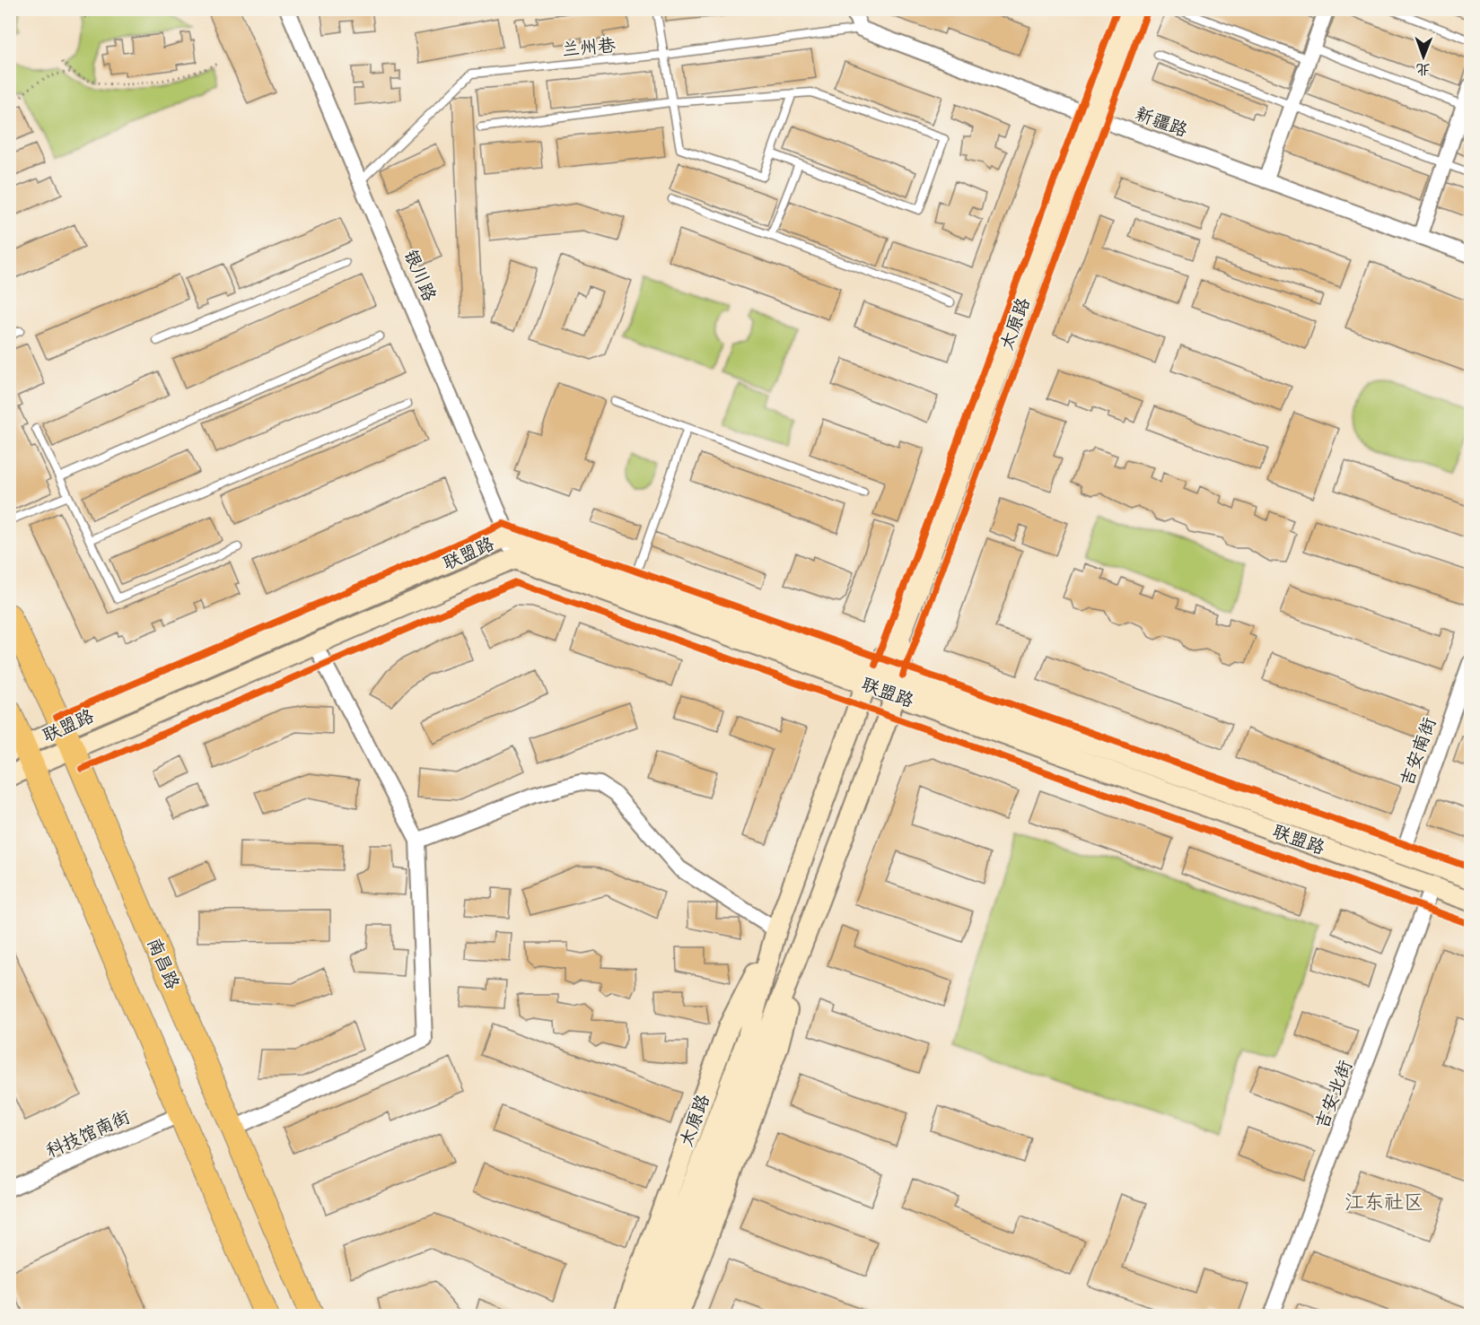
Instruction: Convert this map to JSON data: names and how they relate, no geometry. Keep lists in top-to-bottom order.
{
  "streets": {
    "main road": ["太原路", "联盟路", "南昌路"],
    "street": [
      "新疆路",
      "银川路",
      "吉安南街",
      "吉安北街",
      "科技馆南街"
    ],
    "lane": ["兰州巷"]
  },
  "crossings": [
    ["兰州巷", "新疆路"],
    ["兰州巷", "银川路"],
    ["新疆路", "太原路"],
    ["银川路", "联盟路"],
    ["太原路", "联盟路"],
    ["联盟路", "吉安南街"],
    ["联盟路", "南昌路"],
    ["联盟路", "吉安北街"]
  ],
  "districts": ["江东社区"],
  "north": "bottom"
}
